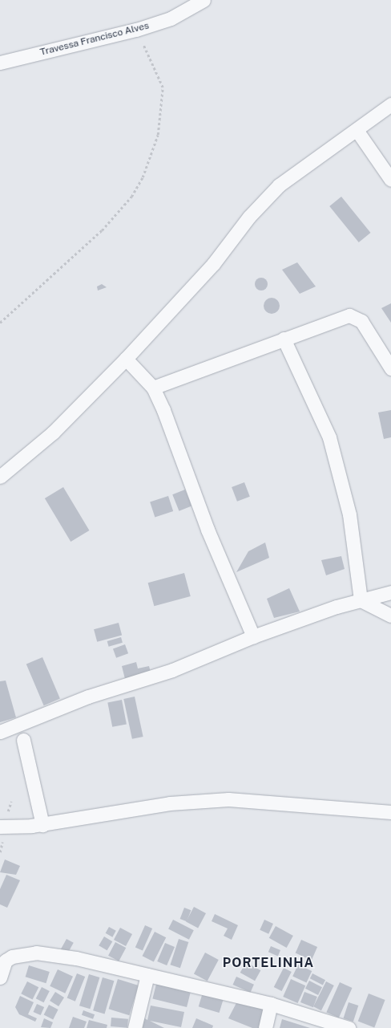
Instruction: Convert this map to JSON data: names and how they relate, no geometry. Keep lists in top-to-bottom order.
{
  "streets": {
    "street": ["Travessa Francisco Alves"]
  },
  "districts": ["PORTELINHA"]
}
